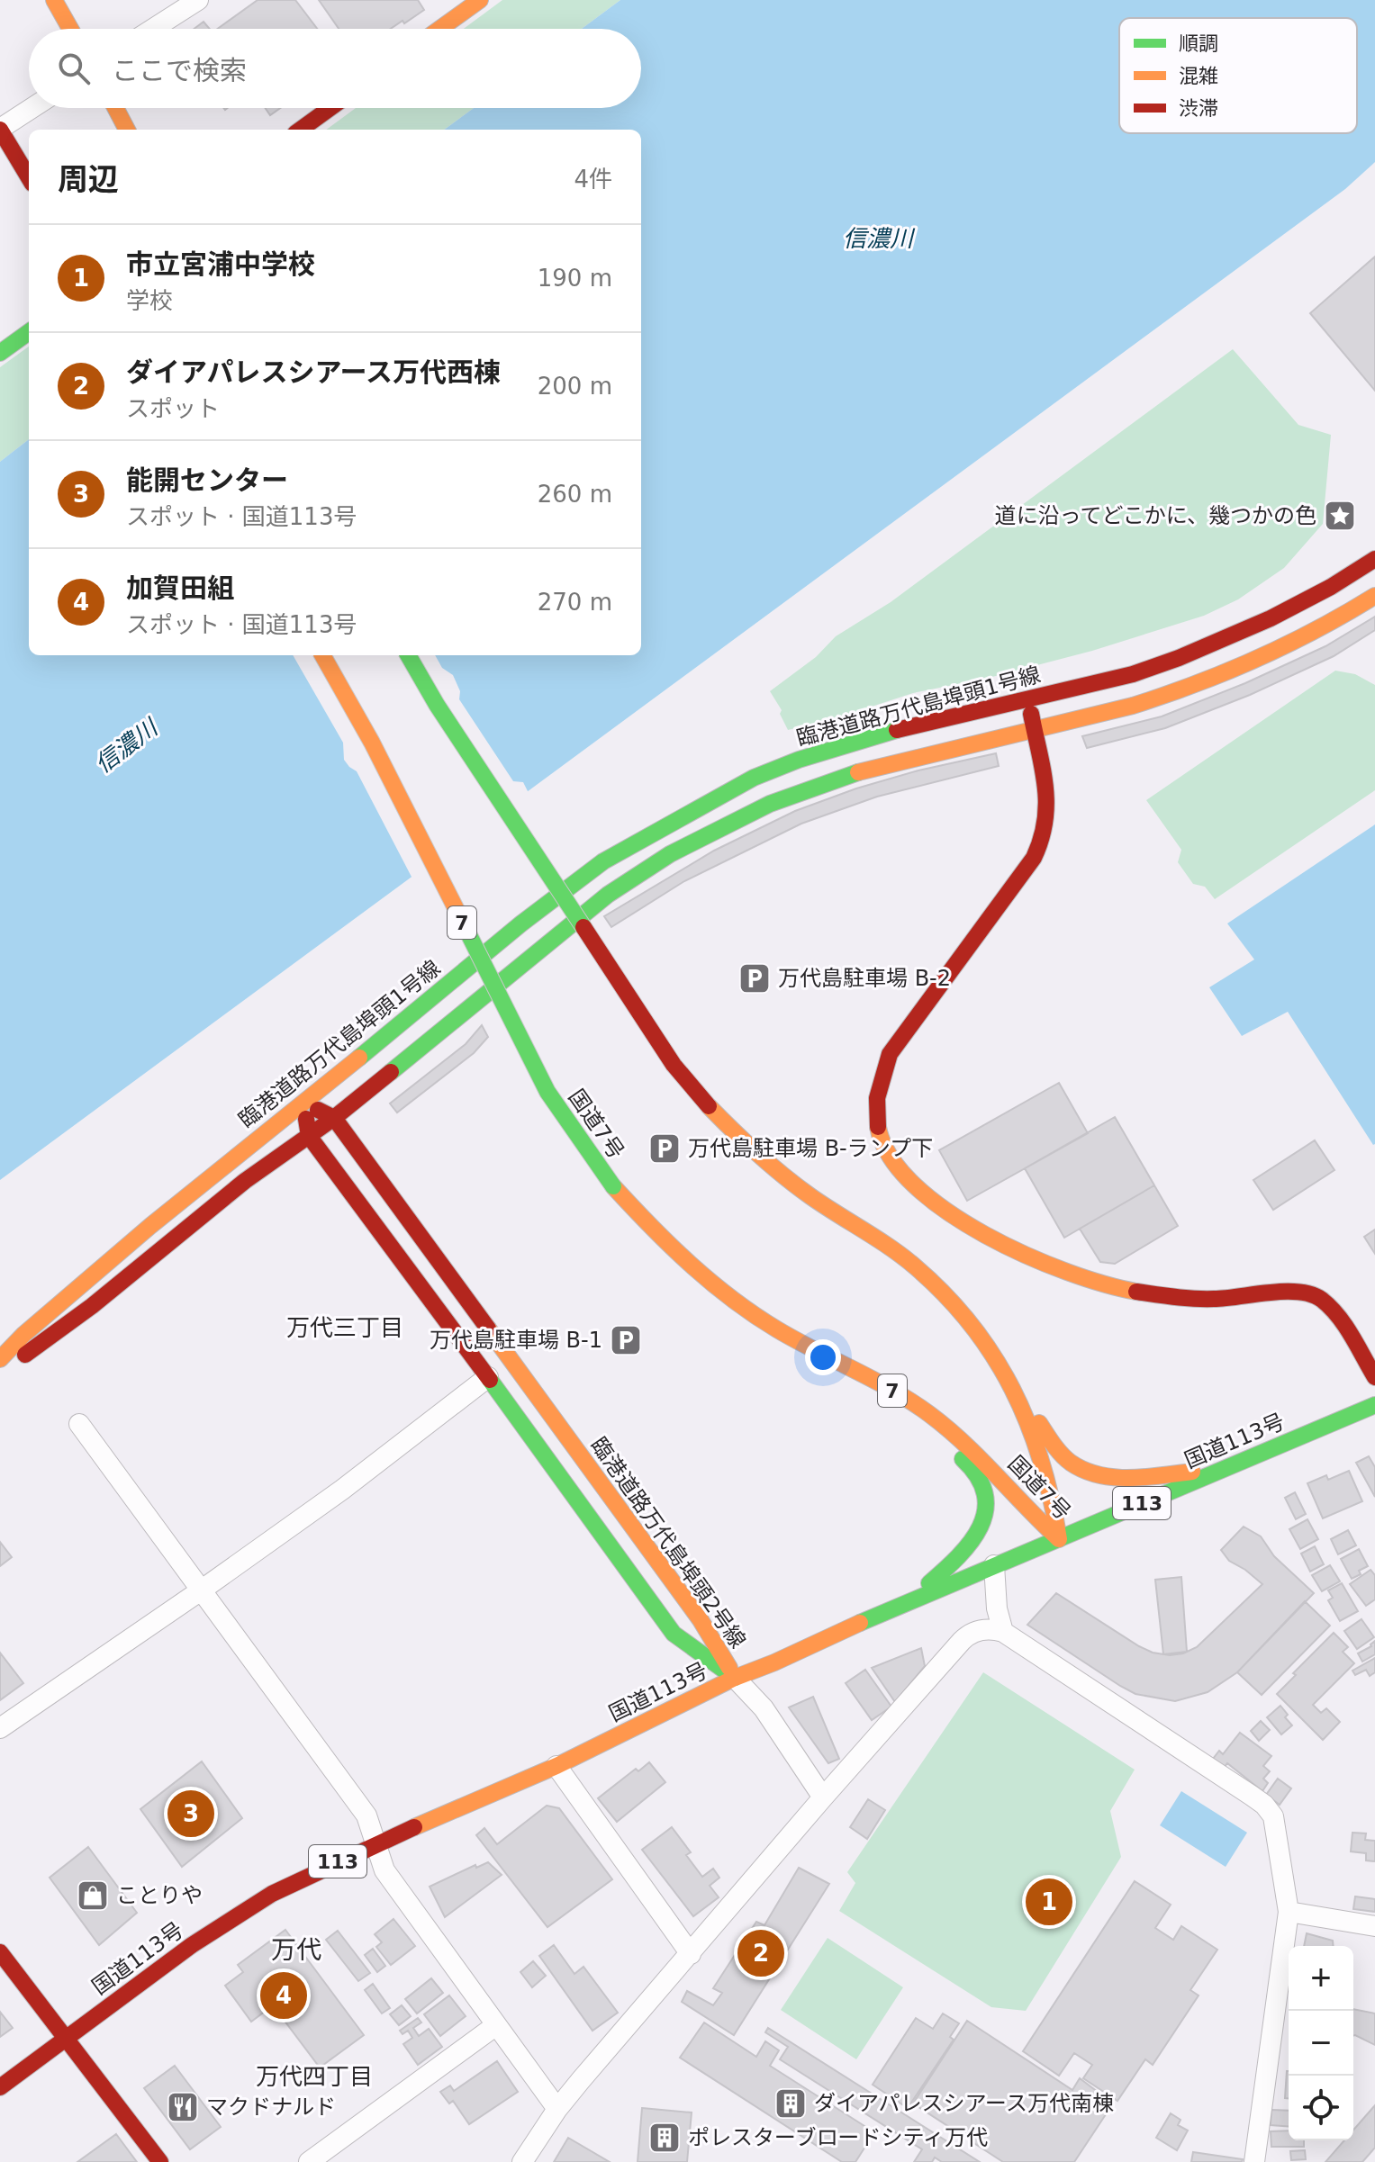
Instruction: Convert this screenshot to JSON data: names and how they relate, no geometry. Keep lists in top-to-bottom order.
{
  "streets": {
    "main road": [
      "臨港道路万代島埠頭1号線",
      "7",
      "国道7号",
      "国道113号",
      "113",
      "臨港道路万代島埠頭2号線"
    ]
  },
  "crossings": [
    ["臨港道路万代島埠頭1号線", "臨港道路万代島埠頭2号線"],
    ["国道7号", "国道113号"],
    ["国道113号", "臨港道路万代島埠頭2号線"]
  ],
  "districts": ["万代三丁目", "万代", "万代四丁目"],
  "water": ["信濃川"],
  "places": {
    "place": ["道に沿ってどこかに、幾つかの色"],
    "parking": ["万代島駐車場 B-2", "万代島駐車場 B-ランプ下", "万代島駐車場 B-1"],
    "shop": ["ことりや"],
    "building": ["ダイアパレスシアース万代南棟", "ポレスターブロードシティ万代"],
    "restaurant": ["マクドナルド"]
  },
  "legend": ["順調", "混雑", "渋滞"],
  "page": {
    "search": "ここで検索",
    "heading": ["周辺", "4件"],
    "list": [
      {
        "mark": "1",
        "name": "市立宮浦中学校",
        "note": "学校",
        "value": "190 m"
      },
      {
        "mark": "2",
        "name": "ダイアパレスシアース万代西棟",
        "note": "スポット",
        "value": "200 m"
      },
      {
        "mark": "3",
        "name": "能開センター",
        "note": "スポット · 国道113号",
        "value": "260 m"
      },
      {
        "mark": "4",
        "name": "加賀田組",
        "note": "スポット · 国道113号",
        "value": "270 m"
      }
    ],
    "pins": [
      "3",
      "1",
      "2",
      "4"
    ],
    "map_buttons": ["+", "−"]
  }
}
